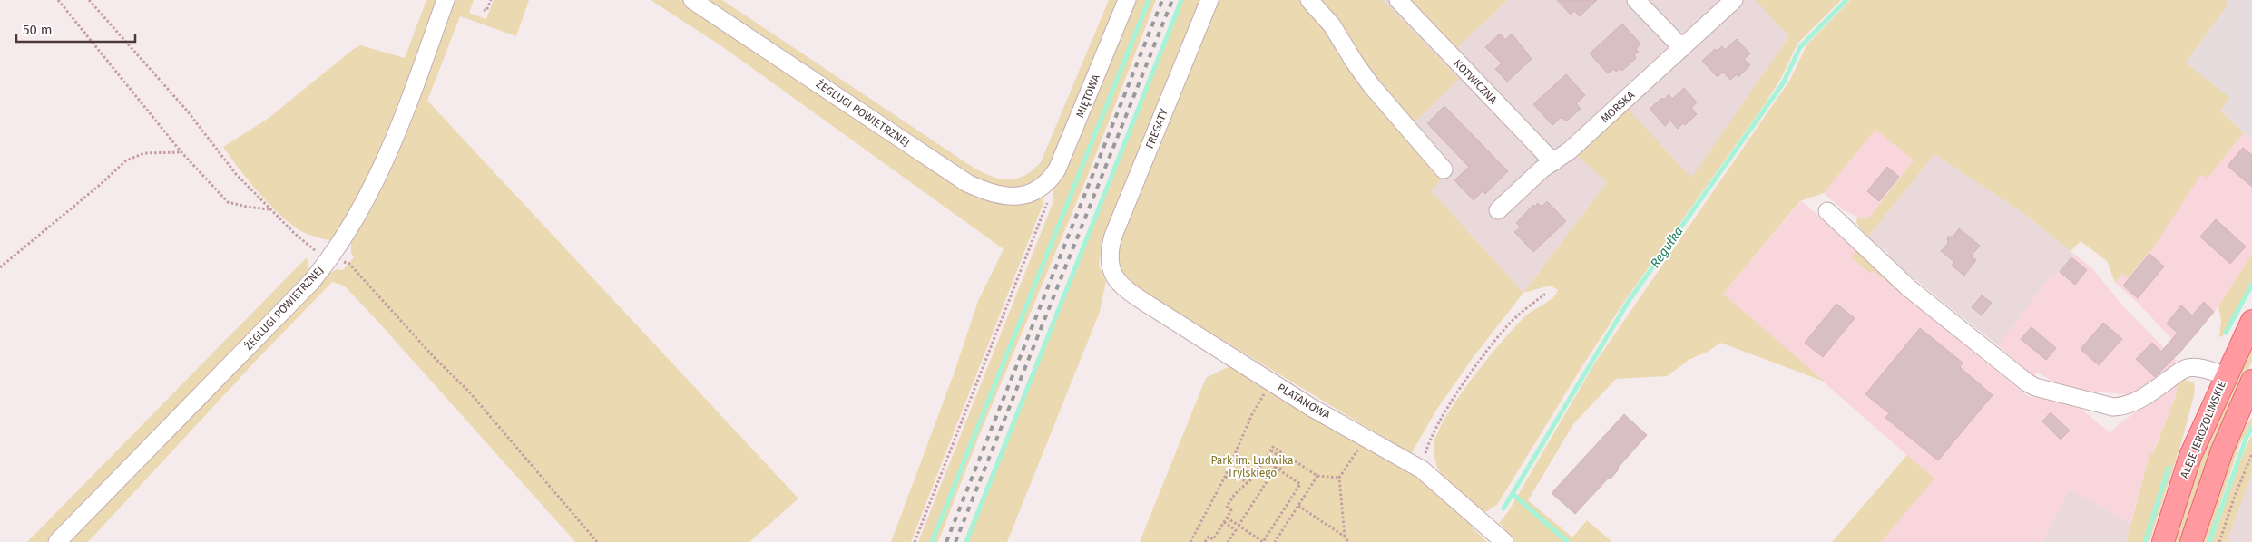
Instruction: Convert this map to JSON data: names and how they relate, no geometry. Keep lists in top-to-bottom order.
{
  "streets": {
    "main road": ["ALEJE JEROZOLIMSKIE"],
    "street": [
      "KOTWICZNA",
      "MIĘTOWA",
      "MORSKA",
      "ŻEGLUGI POWIETRZNEJ",
      "FREGATY",
      "PLATANOWA"
    ]
  },
  "crossings": [
    ["KOTWICZNA", "MORSKA"],
    ["MIĘTOWA", "ŻEGLUGI POWIETRZNEJ"],
    ["FREGATY", "PLATANOWA"]
  ],
  "water": ["Regułka"],
  "parks": ["Park im. Ludwika Trylskiego"],
  "scale_bar": "50 m"
}
